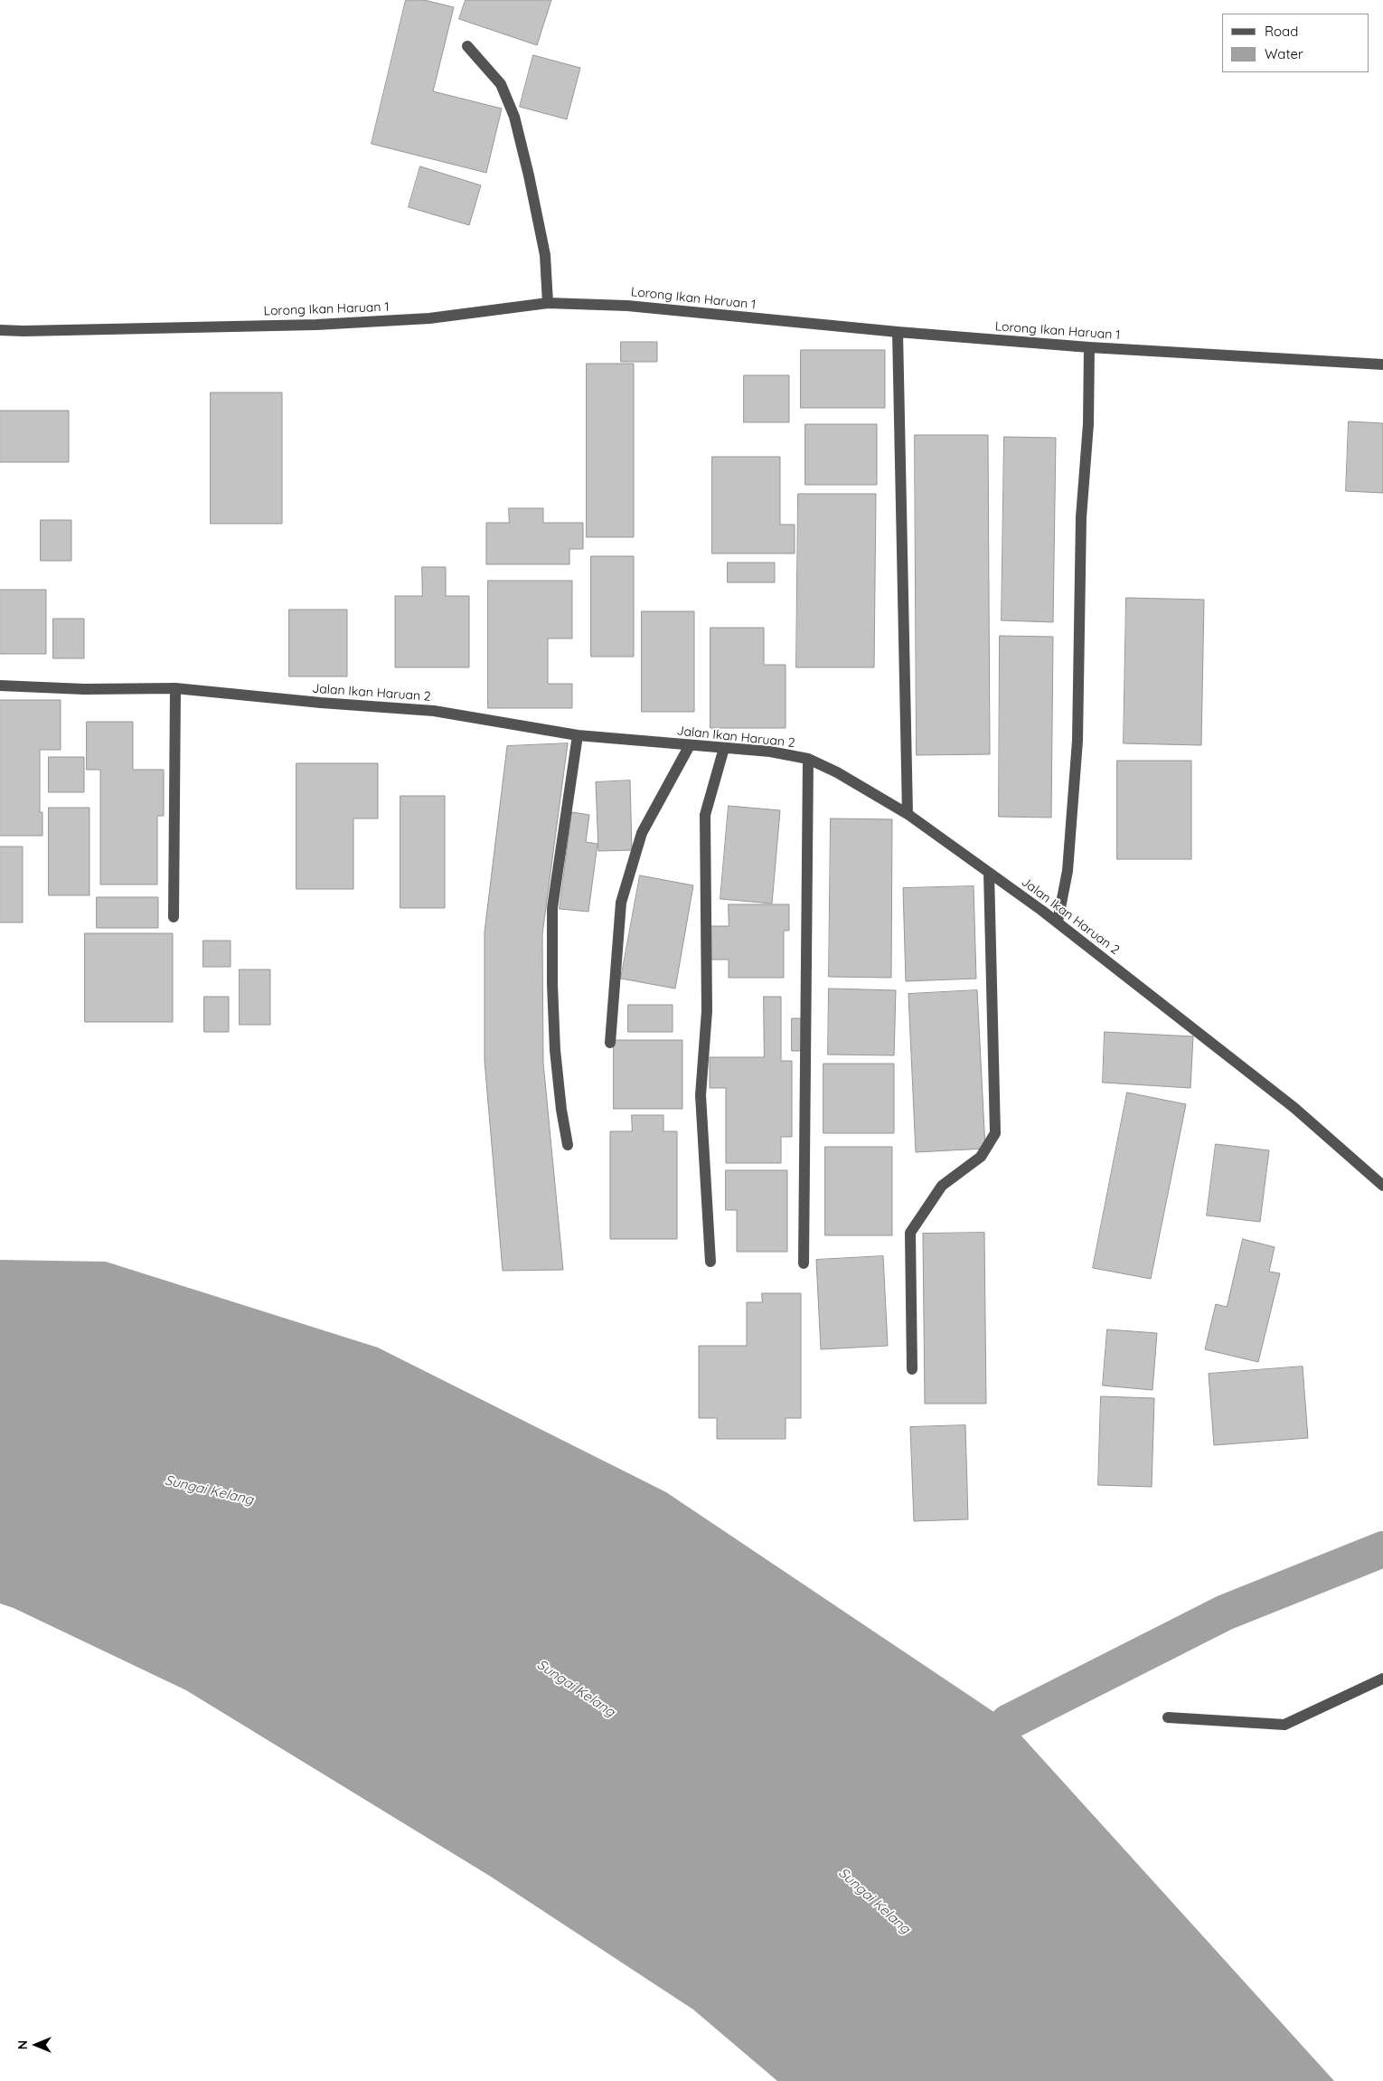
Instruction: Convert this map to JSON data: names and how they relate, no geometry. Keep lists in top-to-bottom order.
{
  "streets": {
    "street": ["Lorong Ikan Haruan 1", "Jalan Ikan Haruan 2"]
  },
  "water": ["Sungai Kelang"],
  "legend": ["Road", "Water"],
  "north": "left"
}
